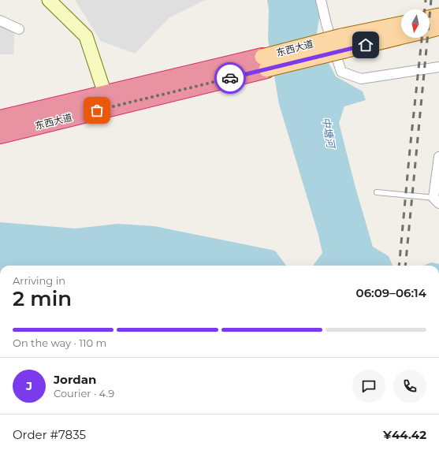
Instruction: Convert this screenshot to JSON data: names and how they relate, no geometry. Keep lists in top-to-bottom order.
{
  "streets": {
    "highway": ["东西大道"]
  },
  "water": ["中塘河"],
  "north": "bottom",
  "page": {
    "heading": ["2 min", "Arriving in", "06:09–06:14"],
    "panel": [
      "Jordan",
      "Courier · 4.9",
      "Order #7835",
      "¥44.42"
    ],
    "bar": "On the way · 110 m",
    "round": "J"
  }
}
